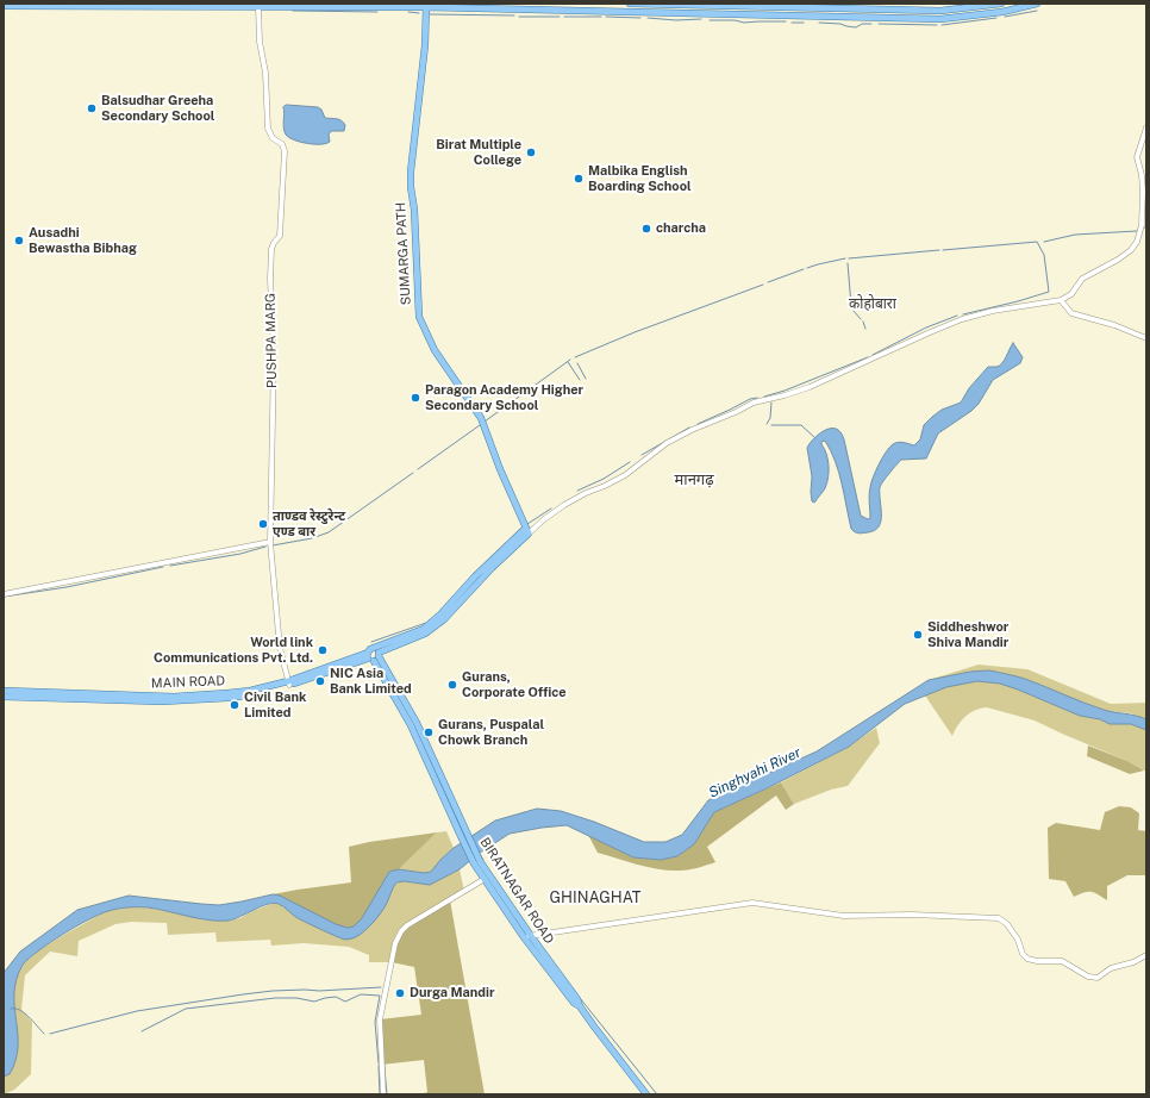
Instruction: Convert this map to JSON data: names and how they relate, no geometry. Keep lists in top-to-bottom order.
{
  "streets": {
    "main road": ["SUMARGA PATH", "MAIN ROAD", "BIRATNAGAR ROAD"],
    "street": ["PUSHPA MARG"]
  },
  "crossings": [
    ["SUMARGA PATH", "MAIN ROAD"],
    ["PUSHPA MARG", "MAIN ROAD"],
    ["MAIN ROAD", "BIRATNAGAR ROAD"]
  ],
  "districts": ["कोहोबारा", "मानगढ़", "GHINAGHAT"],
  "water": ["Singhyahi River"],
  "places": [
    "Balsudhar Greeha Secondary School",
    "Birat Multiple College",
    "Malbika English Boarding School",
    "charcha",
    "Ausadhi Bewastha Bibhag",
    "Paragon Academy Higher Secondary School",
    "ताण्डव रेस्टुरेन्ट एण्ड बार",
    "Siddheshwor Shiva Mandir",
    "World link Communications Pvt. Ltd.",
    "NIC Asia Bank Limited",
    "Gurans, Corporate Office",
    "Civil Bank Limited",
    "Gurans, Puspalal Chowk Branch",
    "Durga Mandir"
  ]
}
